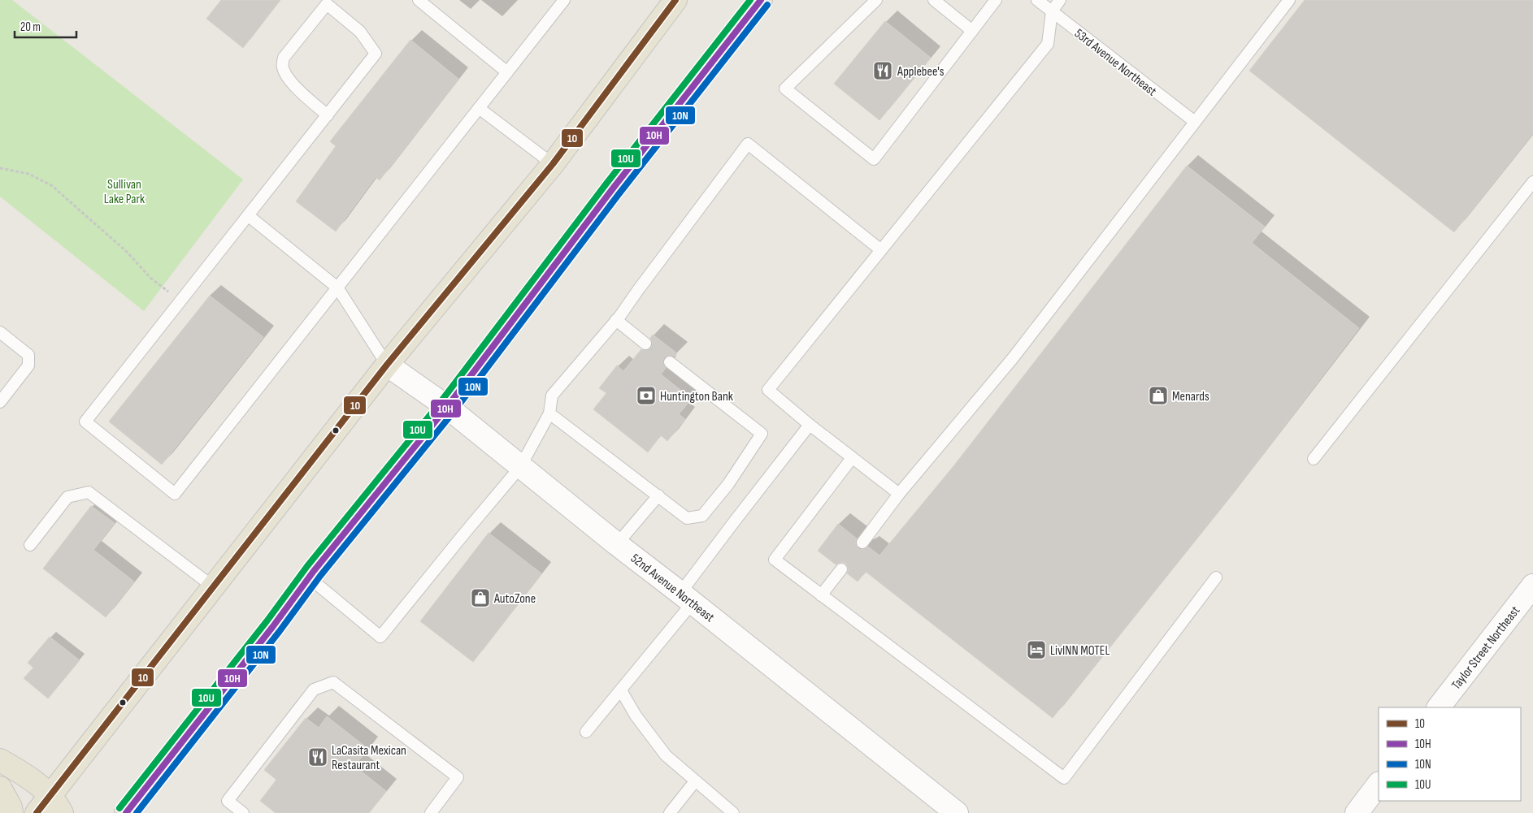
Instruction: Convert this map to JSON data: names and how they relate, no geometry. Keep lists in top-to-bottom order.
{
  "streets": {
    "street": ["52nd Avenue Northeast", "Taylor Street Northeast"],
    "lane": ["53rd Avenue Northeast"]
  },
  "parks": ["Sullivan Lake Park"],
  "places": {
    "restaurant": ["Applebee's", "LaCasita Mexican Restaurant"],
    "bank": ["Huntington Bank"],
    "shop": ["Menards", "AutoZone"],
    "hotel": ["LivINN MOTEL"]
  },
  "lines": [
    "transit line 10",
    "transit line 10H",
    "transit line 10U",
    "transit line 10N"
  ],
  "legend": [
    "10",
    "10H",
    "10N",
    "10U"
  ],
  "scale_bar": "20 m"
}
